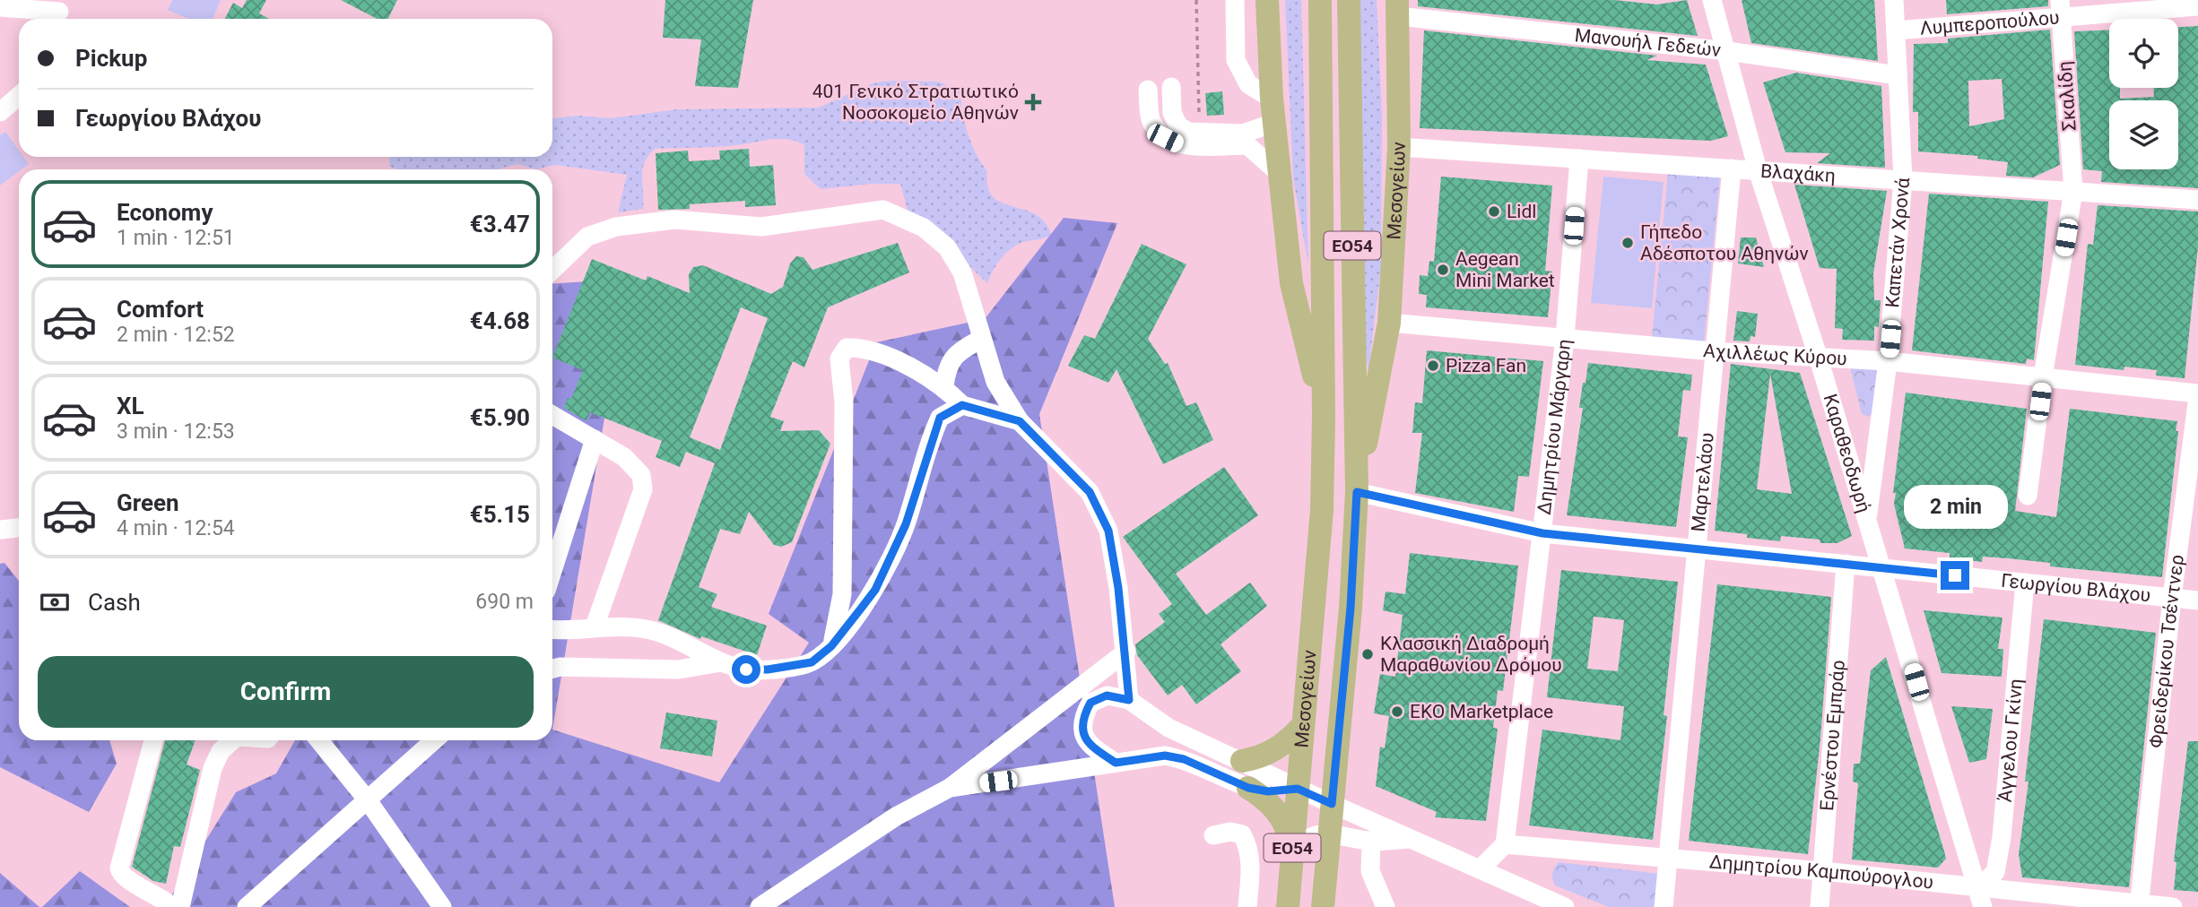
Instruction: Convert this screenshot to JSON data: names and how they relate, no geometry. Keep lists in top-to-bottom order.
{
  "streets": {
    "main road": ["Μεσογείων", "ΕΟ54"],
    "street": [
      "Λυμπεροπούλου",
      "Μανουήλ Γεδεών",
      "Σκαλίδη",
      "Βλαχάκη",
      "Καπετάν Χρονά",
      "Αχιλλέως Κύρου",
      "Δημητρίου Μάργαρη",
      "Καραθεοδωρή",
      "Μαρτελάου",
      "Γεωργίου Βλάχου",
      "Φρειδερίκου Τσέντνερ",
      "Ερνέστου Εμπράρ",
      "Άγγελου Γκίνη",
      "Δημητρίου Καμπούρογλου"
    ]
  },
  "crossings": [
    ["Λυμπεροπούλου", "Σκαλίδη"],
    ["Λυμπεροπούλου", "Καπετάν Χρονά"],
    ["Μανουήλ Γεδεών", "Μεσογείων"],
    ["Μανουήλ Γεδεών", "Καπετάν Χρονά"],
    ["Μανουήλ Γεδεών", "Καραθεοδωρή"],
    ["Σκαλίδη", "Βλαχάκη"],
    ["Βλαχάκη", "Μεσογείων"],
    ["Βλαχάκη", "Καπετάν Χρονά"],
    ["Βλαχάκη", "Δημητρίου Μάργαρη"],
    ["Βλαχάκη", "Καραθεοδωρή"],
    ["Βλαχάκη", "Μαρτελάου"],
    ["Μεσογείων", "Αχιλλέως Κύρου"],
    ["Μεσογείων", "Γεωργίου Βλάχου"],
    ["Καπετάν Χρονά", "Αχιλλέως Κύρου"],
    ["Καπετάν Χρονά", "Καραθεοδωρή"],
    ["Αχιλλέως Κύρου", "Δημητρίου Μάργαρη"],
    ["Αχιλλέως Κύρου", "Καραθεοδωρή"],
    ["Αχιλλέως Κύρου", "Μαρτελάου"],
    ["Αχιλλέως Κύρου", "Φρειδερίκου Τσέντνερ"],
    ["Δημητρίου Μάργαρη", "Γεωργίου Βλάχου"],
    ["Δημητρίου Μάργαρη", "Δημητρίου Καμπούρογλου"],
    ["Καραθεοδωρή", "Γεωργίου Βλάχου"],
    ["Καραθεοδωρή", "Άγγελου Γκίνη"],
    ["Καραθεοδωρή", "Δημητρίου Καμπούρογλου"],
    ["Μαρτελάου", "Γεωργίου Βλάχου"],
    ["Μαρτελάου", "Δημητρίου Καμπούρογλου"],
    ["Γεωργίου Βλάχου", "Φρειδερίκου Τσέντνερ"],
    ["Γεωργίου Βλάχου", "Ερνέστου Εμπράρ"],
    ["Γεωργίου Βλάχου", "Άγγελου Γκίνη"],
    ["Φρειδερίκου Τσέντνερ", "Δημητρίου Καμπούρογλου"],
    ["Ερνέστου Εμπράρ", "Δημητρίου Καμπούρογλου"],
    ["Άγγελου Γκίνη", "Δημητρίου Καμπούρογλου"]
  ],
  "places": {
    "health": ["401 Γενικό Στρατιωτικό Νοσοκομείο Αθηνών"],
    "other": [
      "Lidl",
      "Γήπεδο Αδέσποτου Αθηνών",
      "Aegean Mini Market",
      "Pizza Fan",
      "Κλασσική Διαδρομή Μαραθωνίου Δρόμου",
      "EKO Marketplace"
    ]
  },
  "page": {
    "banner": ["Pickup", "Γεωργίου Βλάχου"],
    "list": [
      {
        "name": "Economy",
        "note": "1 min · 12:51",
        "value": "€3.47"
      },
      {
        "name": "Comfort",
        "note": "2 min · 12:52",
        "value": "€4.68"
      },
      {
        "name": "XL",
        "note": "3 min · 12:53",
        "value": "€5.90"
      },
      {
        "name": "Green",
        "note": "4 min · 12:54",
        "value": "€5.15"
      }
    ],
    "bubble": "2 min",
    "pay": ["Cash", "690 m"],
    "buttons": "Confirm"
  }
}
